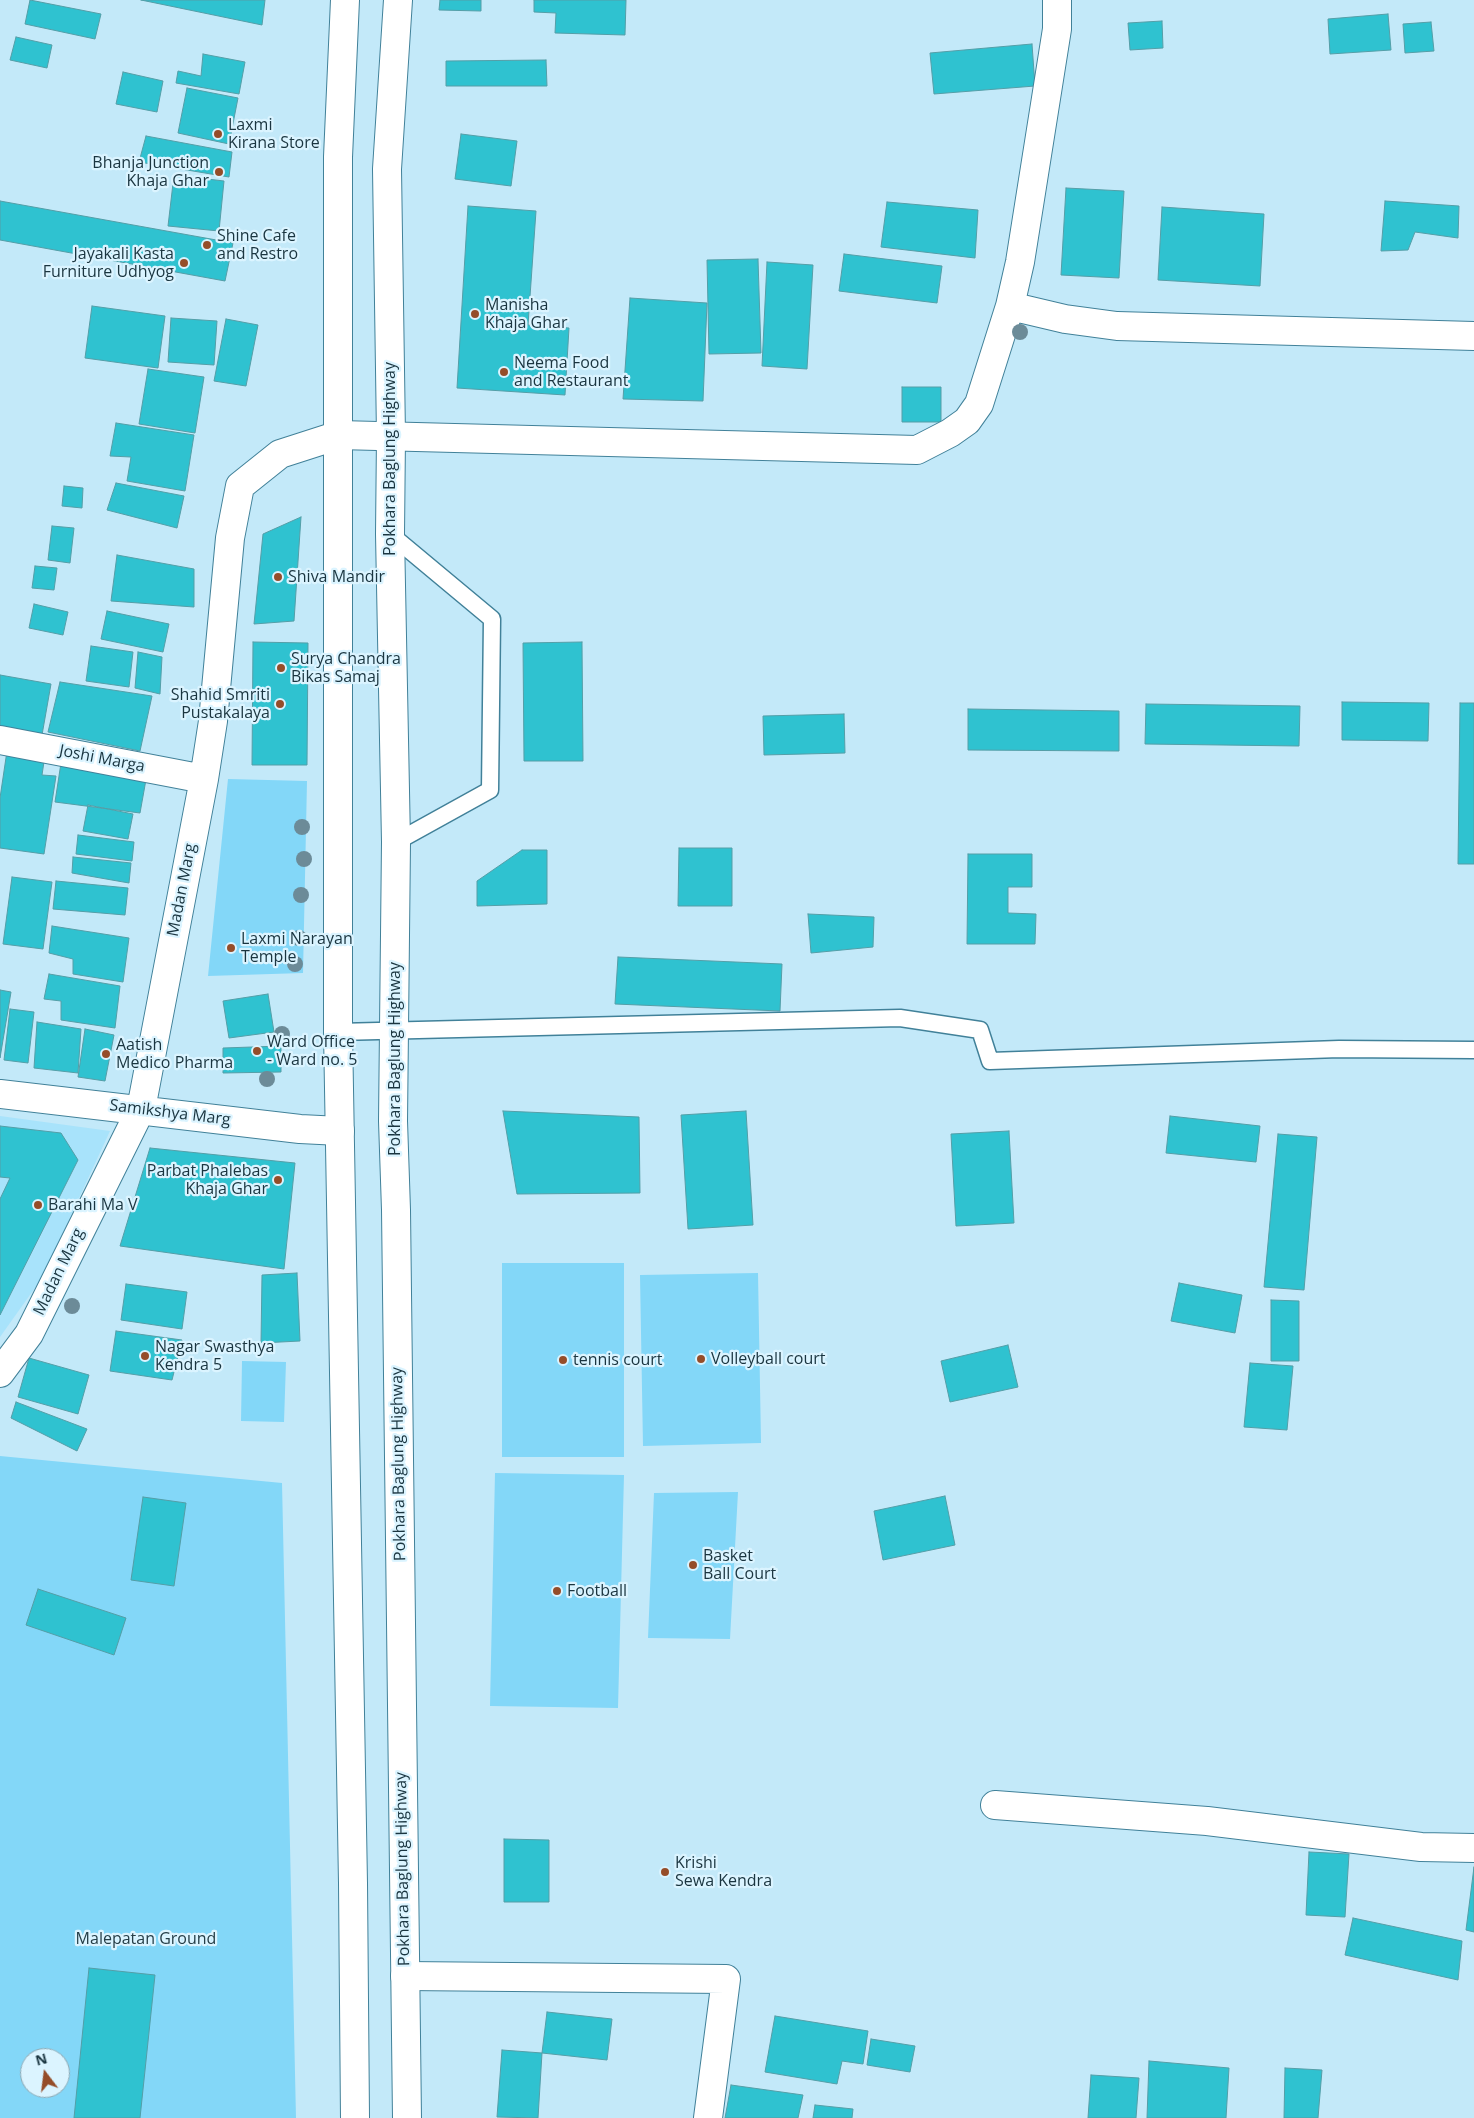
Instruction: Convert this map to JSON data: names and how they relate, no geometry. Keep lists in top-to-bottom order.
{
  "streets": {
    "main road": [
      "Pokhara Baglung Highway",
      "Joshi Marga",
      "Madan Marg",
      "Samikshya Marg"
    ]
  },
  "crossings": [
    ["Pokhara Baglung Highway", "Madan Marg"],
    ["Joshi Marga", "Madan Marg"],
    ["Madan Marg", "Samikshya Marg"]
  ],
  "parks": ["Malepatan Ground"],
  "places": [
    "Laxmi Kirana Store",
    "Bhanja Junction Khaja Ghar",
    "Shine Cafe and Restro",
    "Jayakali Kasta Furniture Udhyog",
    "Manisha Khaja Ghar",
    "Neema Food and Restaurant",
    "Shiva Mandir",
    "Surya Chandra Bikas Samaj",
    "Shahid Smriti Pustakalaya",
    "Laxmi Narayan Temple",
    "Ward Office - Ward no. 5",
    "Aatish Medico Pharma",
    "Parbat Phalebas Khaja Ghar",
    "Barahi Ma V",
    "Nagar Swasthya Kendra 5",
    "Volleyball court",
    "tennis court",
    "Basket Ball Court",
    "Football",
    "Krishi Sewa Kendra"
  ],
  "north": "top"
}
